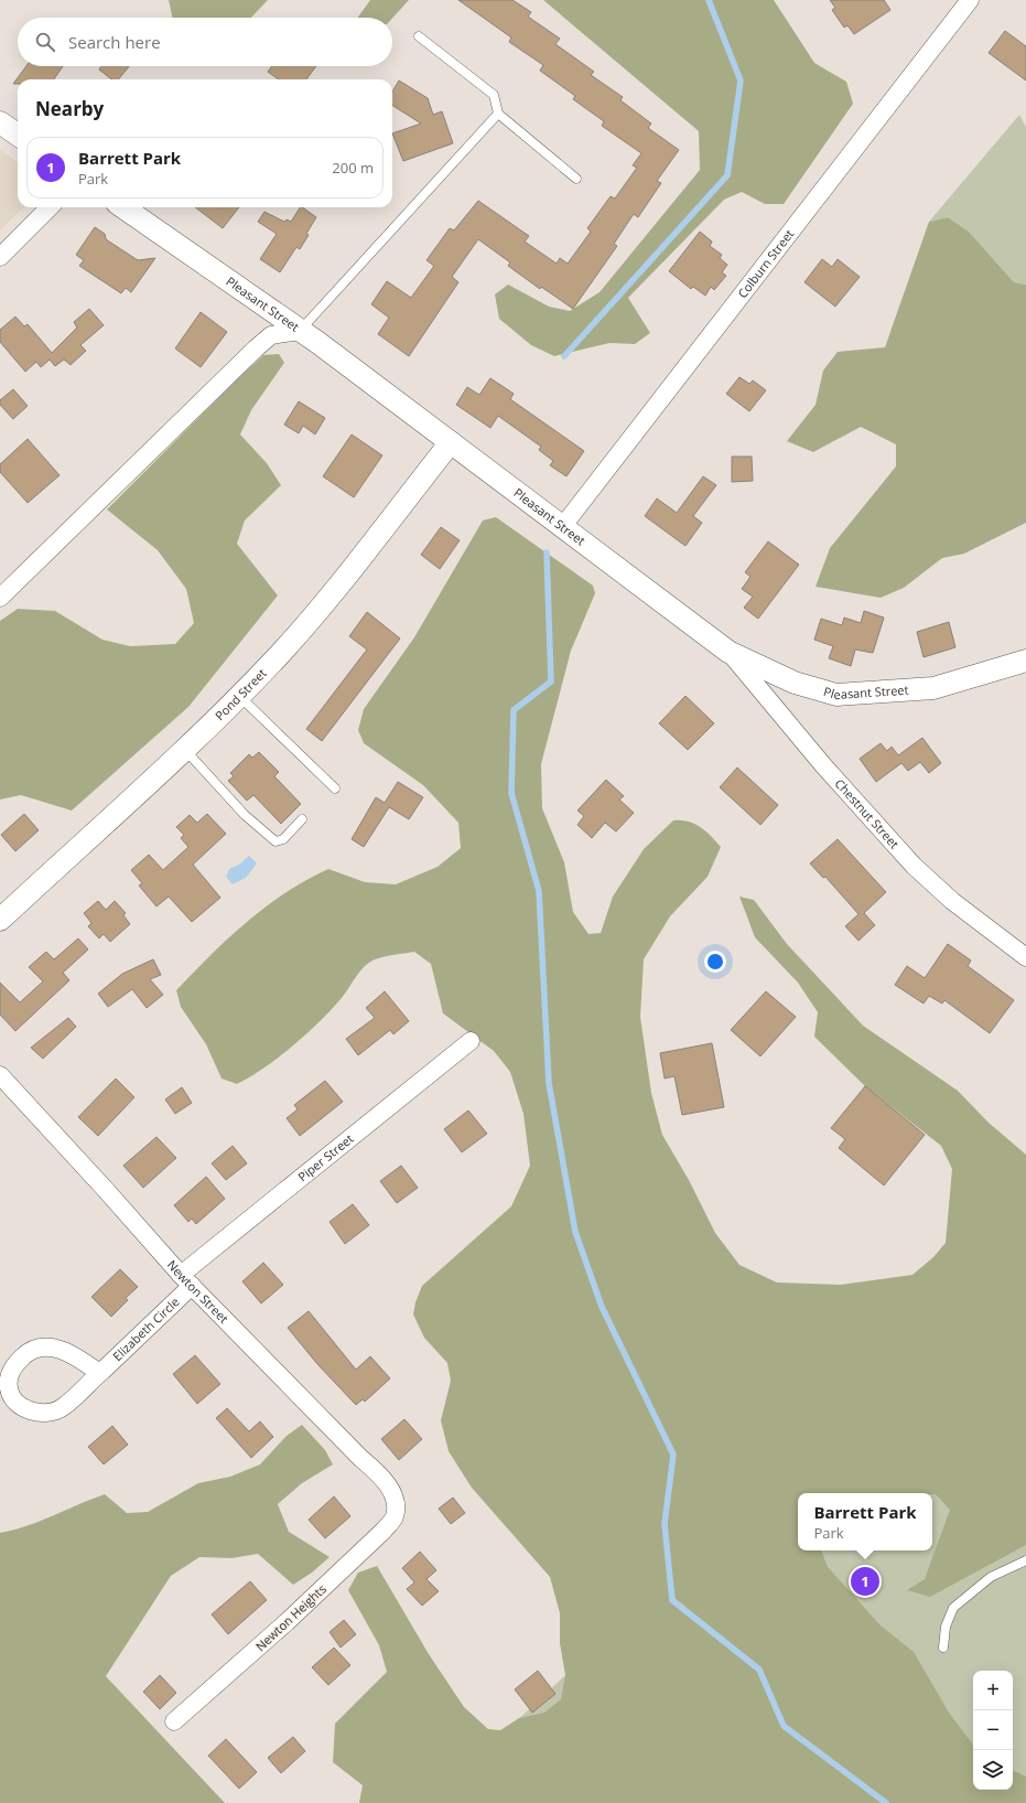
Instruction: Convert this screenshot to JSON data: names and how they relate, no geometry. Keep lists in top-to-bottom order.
{
  "streets": {
    "street": [
      "Colburn Street",
      "Pleasant Street",
      "Pond Street",
      "Chestnut Street",
      "Piper Street",
      "Newton Street",
      "Elizabeth Circle",
      "Newton Heights"
    ]
  },
  "crossings": [
    ["Colburn Street", "Pleasant Street"],
    ["Pleasant Street", "Pond Street"],
    ["Pleasant Street", "Chestnut Street"],
    ["Piper Street", "Newton Street"],
    ["Piper Street", "Elizabeth Circle"],
    ["Newton Street", "Elizabeth Circle"],
    ["Newton Street", "Newton Heights"]
  ],
  "page": {
    "search": "Search here",
    "heading": "Nearby",
    "list": [
      {
        "mark": "1",
        "name": "Barrett Park",
        "note": "Park",
        "value": "200 m"
      }
    ],
    "popup": ["Barrett Park", "Park"],
    "pins": "1",
    "map_buttons": ["+", "−"]
  }
}
